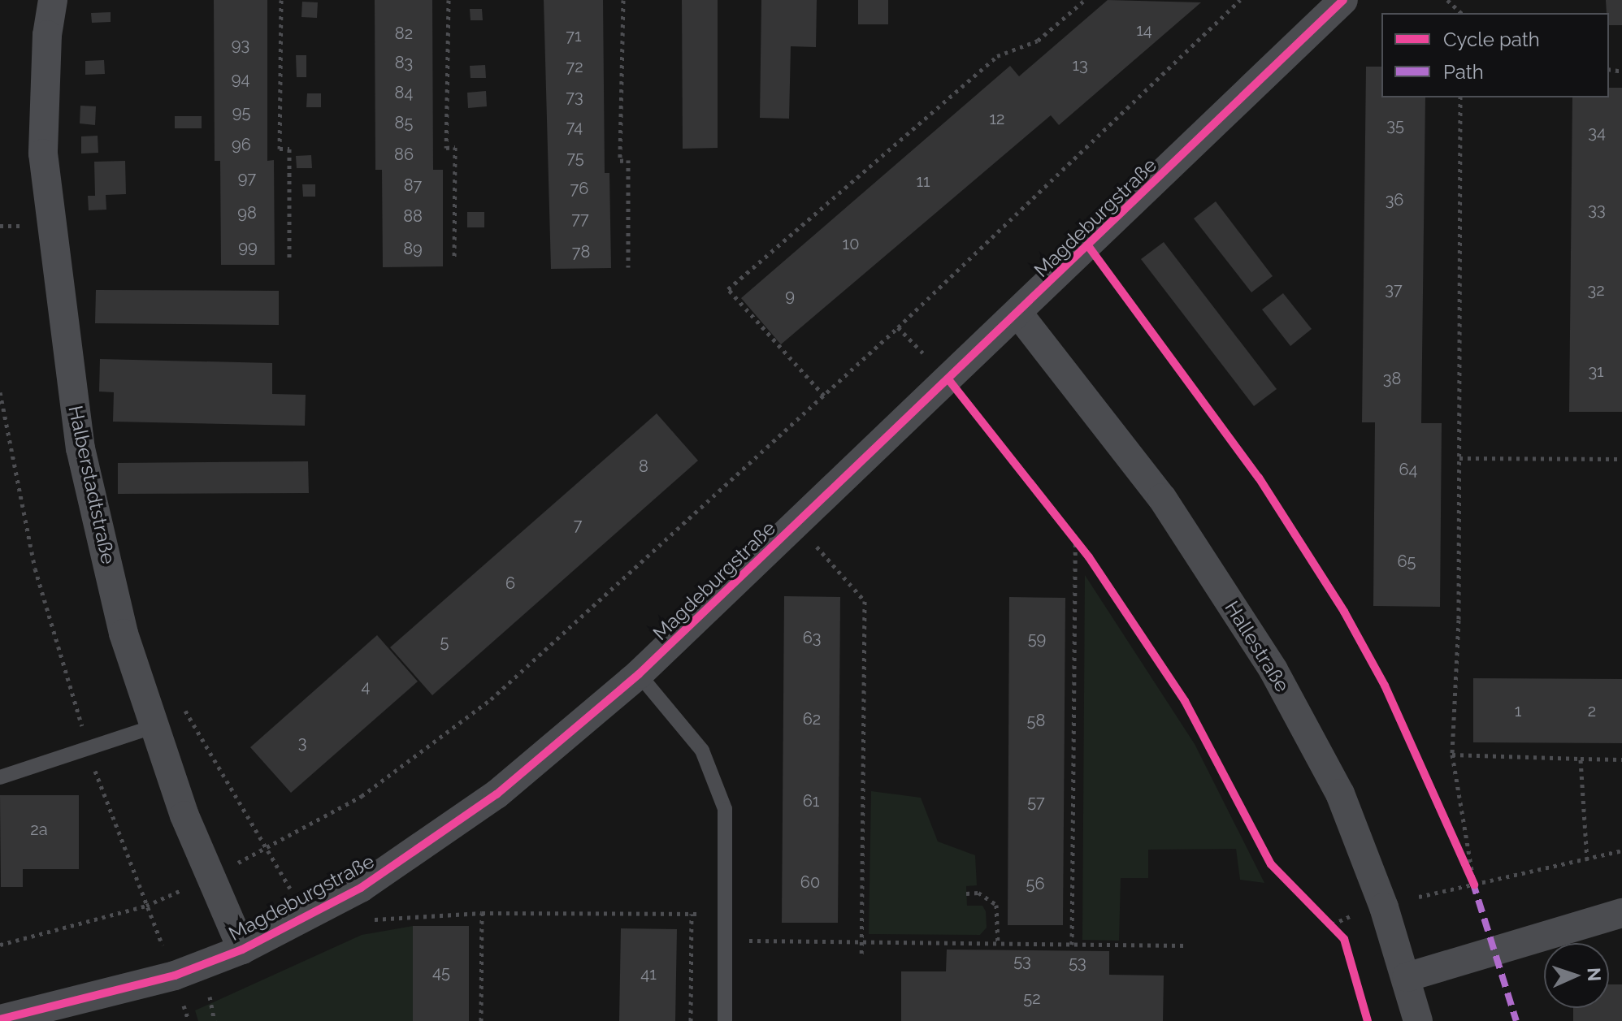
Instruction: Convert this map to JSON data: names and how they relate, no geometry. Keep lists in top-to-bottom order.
{
  "streets": {
    "street": ["Magdeburgstraße", "Halberstadtstraße", "Hallestraße"]
  },
  "crossings": [
    ["Magdeburgstraße", "Halberstadtstraße"],
    ["Magdeburgstraße", "Hallestraße"]
  ],
  "house_numbers": [
    "14",
    "82",
    "71",
    "93",
    "83",
    "13",
    "72",
    "94",
    "84",
    "73",
    "95",
    "12",
    "85",
    "35",
    "74",
    "34",
    "96",
    "86",
    "75",
    "97",
    "11",
    "87",
    "76",
    "36",
    "33",
    "98",
    "88",
    "77",
    "10",
    "99",
    "89",
    "78",
    "37",
    "32",
    "9",
    "31",
    "38",
    "8",
    "64",
    "7",
    "65",
    "6",
    "63",
    "59",
    "5",
    "4",
    "1",
    "2",
    "62",
    "58",
    "3",
    "61",
    "57",
    "2a",
    "60",
    "56",
    "53",
    "53",
    "45",
    "41",
    "52"
  ],
  "legend": ["Cycle path", "Path"],
  "north": "right"
}
